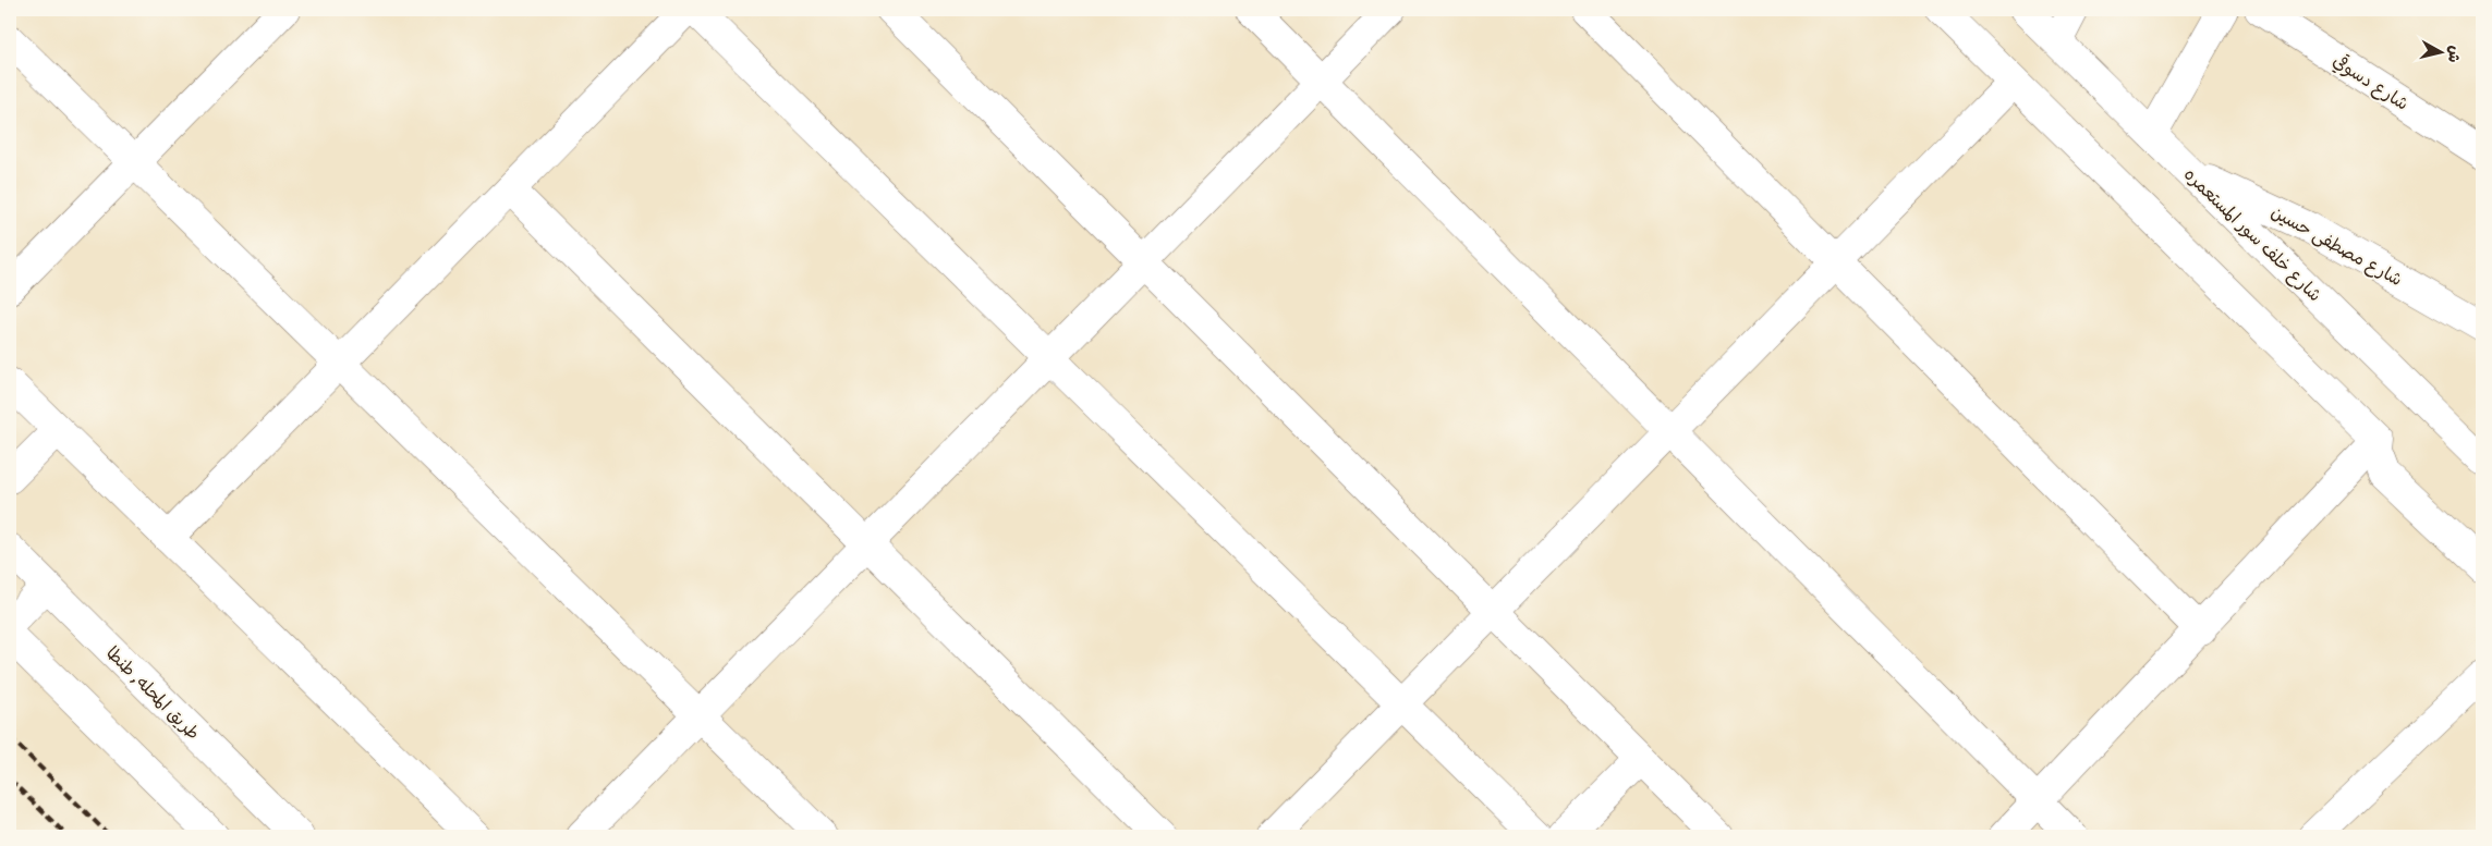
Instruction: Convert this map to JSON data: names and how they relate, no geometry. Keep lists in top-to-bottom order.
{
  "streets": {
    "street": [
      "شارع دسوقي",
      "شارع خلف سور المستعمره",
      "شارع مصطفى حسين",
      "طريق المحله, طنطا"
    ]
  },
  "crossings": [
    ["شارع خلف سور المستعمره", "شارع مصطفى حسين"]
  ],
  "north": "right"
}
